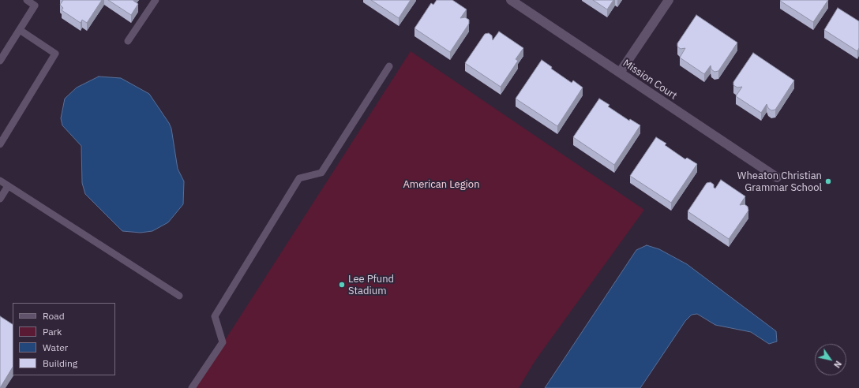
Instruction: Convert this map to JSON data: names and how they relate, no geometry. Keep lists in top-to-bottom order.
{
  "streets": {
    "street": ["Mission Court"]
  },
  "parks": ["American Legion"],
  "places": ["Wheaton Christian Grammar School", "Lee Pfund Stadium"],
  "legend": [
    "Road",
    "Park",
    "Water",
    "Building"
  ],
  "north": "bottom right"
}
